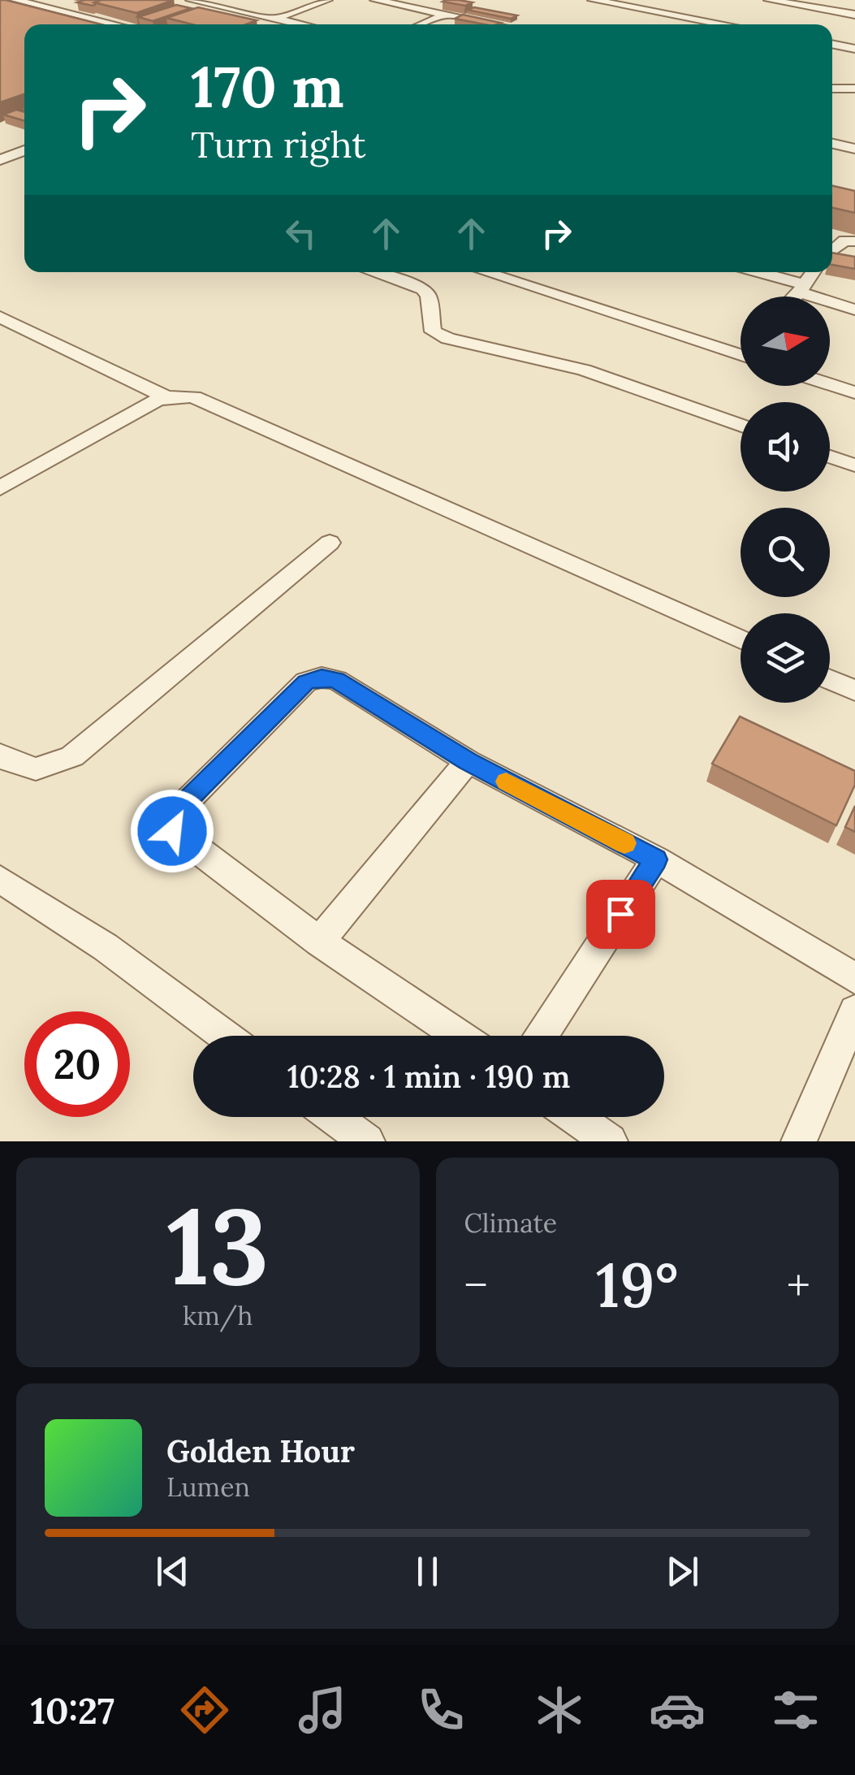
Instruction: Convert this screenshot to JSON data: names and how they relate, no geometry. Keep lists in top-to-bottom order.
{
  "north": "right",
  "page": {
    "turn": ["170 m", "Turn right"],
    "limit": "20",
    "trip": "10:28 · 1 min · 190 m",
    "tile": [
      ["13", "km/h"],
      "Climate"
    ],
    "heat": ["−", "19°", "+"],
    "song": ["Golden Hour", "Lumen"],
    "tabs": "10:27"
  }
}
